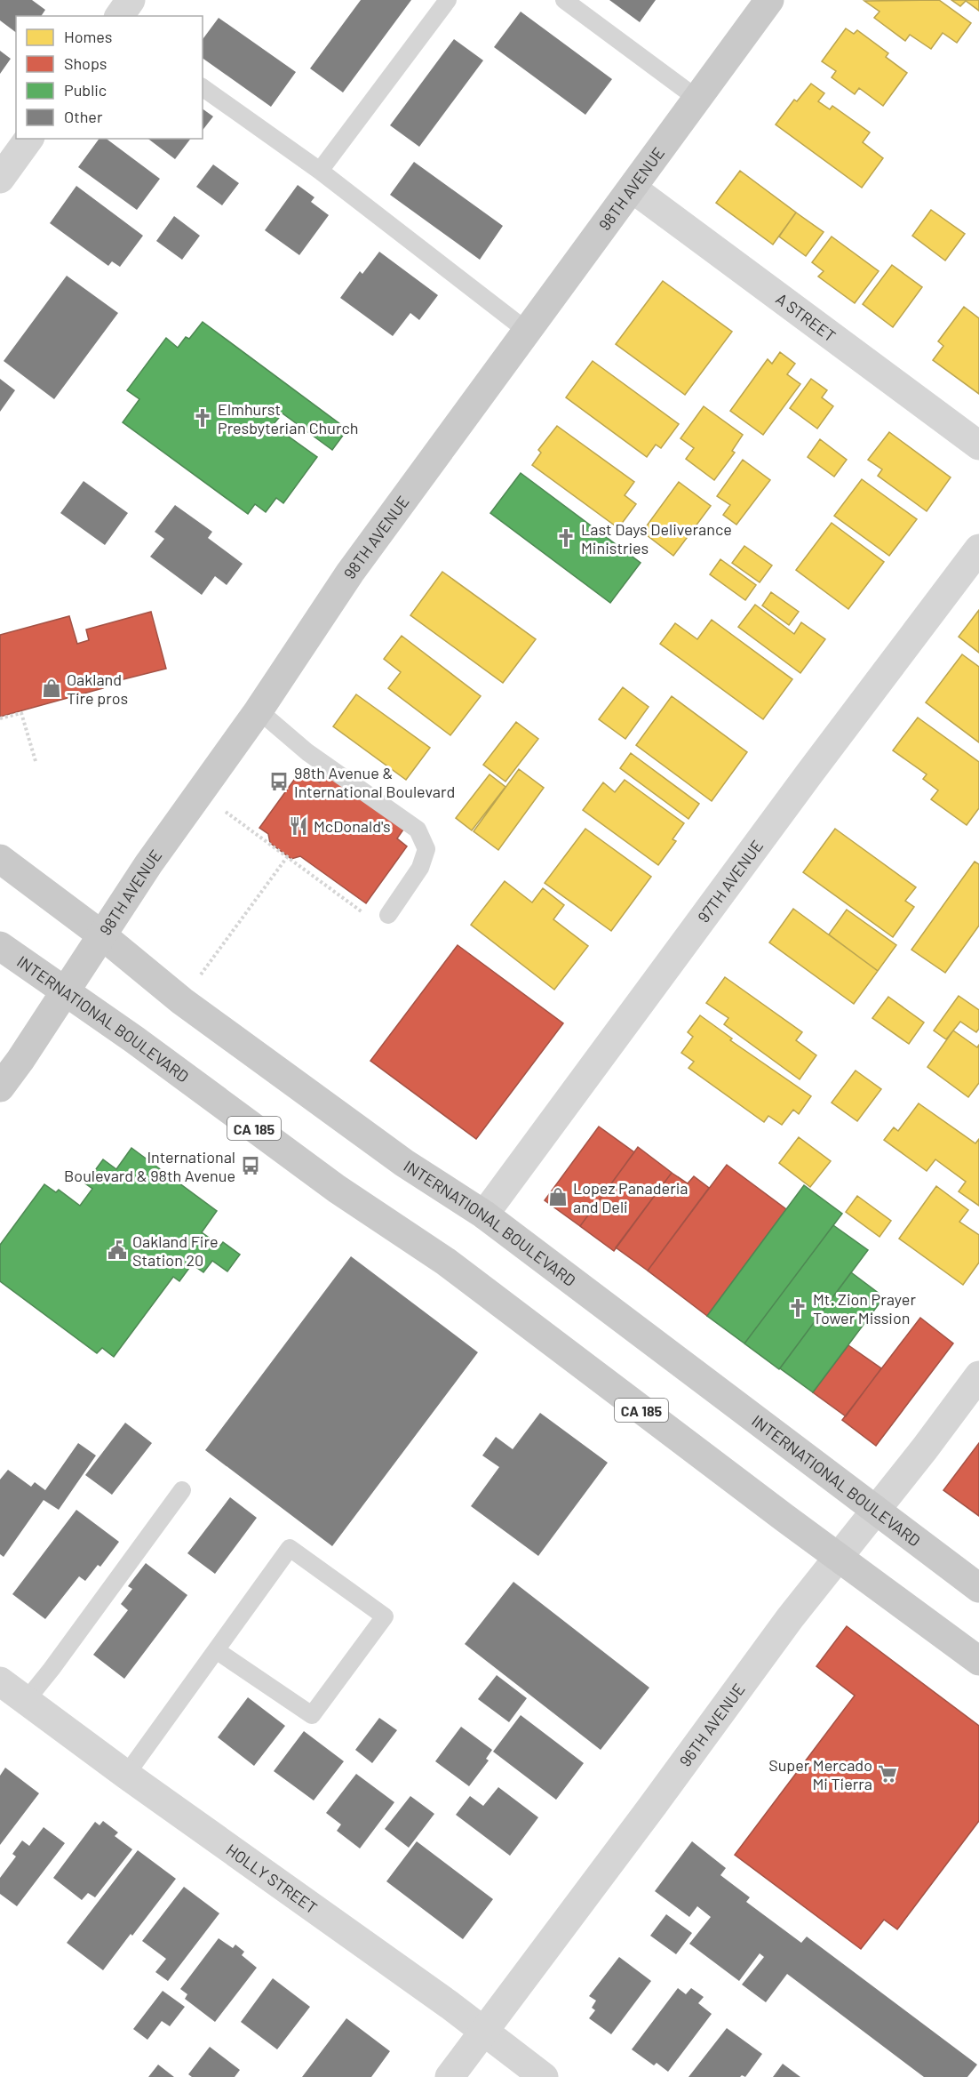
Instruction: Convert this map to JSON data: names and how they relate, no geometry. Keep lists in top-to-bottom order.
{
  "streets": {
    "main road": ["98TH AVENUE", "INTERNATIONAL BOULEVARD", "CA 185"],
    "street": [
      "A STREET",
      "97TH AVENUE",
      "96TH AVENUE",
      "HOLLY STREET"
    ]
  },
  "crossings": [
    ["98TH AVENUE", "A STREET"],
    ["98TH AVENUE", "INTERNATIONAL BOULEVARD"],
    ["97TH AVENUE", "INTERNATIONAL BOULEVARD"],
    ["INTERNATIONAL BOULEVARD", "96TH AVENUE"],
    ["96TH AVENUE", "HOLLY STREET"]
  ],
  "places": {
    "church": ["Elmhurst Presbyterian Church", "Last Days Deliverance Ministries", "Mt. Zion Prayer Tower Mission"],
    "shop": ["Oakland Tire pros", "Lopez Panaderia and Deli"],
    "bus stop": ["98th Avenue & International Boulevard", "International Boulevard & 98th Avenue"],
    "restaurant": ["McDonald's"],
    "public building": ["Oakland Fire Station 20"],
    "supermarket": ["Super Mercado Mi Tierra"]
  },
  "legend": [
    "Homes",
    "Shops",
    "Public",
    "Other"
  ]
}
